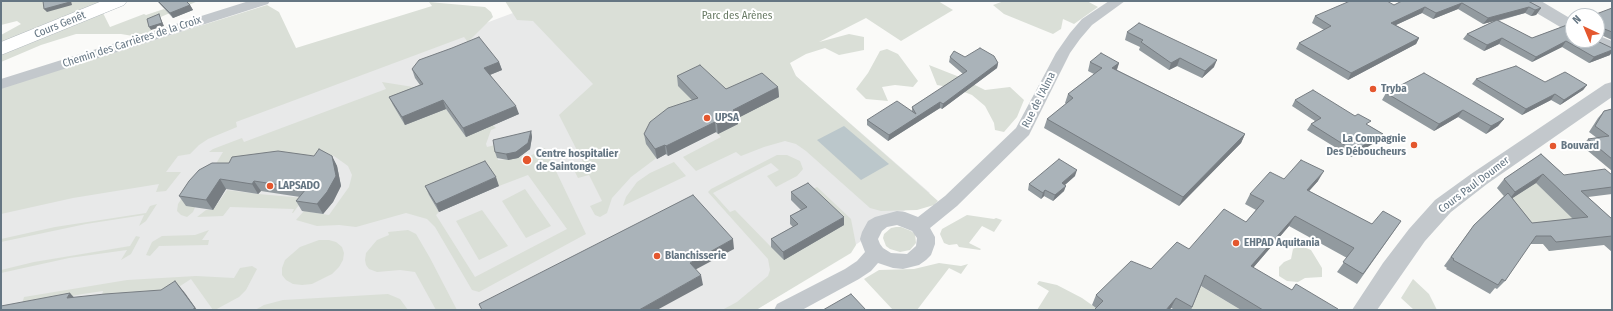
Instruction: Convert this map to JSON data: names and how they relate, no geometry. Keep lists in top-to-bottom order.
{
  "streets": {
    "main road": ["Cours Genêt"],
    "street": ["Chemin des Carrières de la Croix", "Rue de l'Alma", "Cours Paul Doumer"]
  },
  "parks": ["Parc des Arènes"],
  "places": [
    "Tryba",
    "UPSA",
    "La Compagnie Des Déboucheurs",
    "Bouvard",
    "Centre hospitalier de Saintonge",
    "LAPSADO",
    "EHPAD Aquitania",
    "Blanchisserie"
  ],
  "north": "top left"
}
